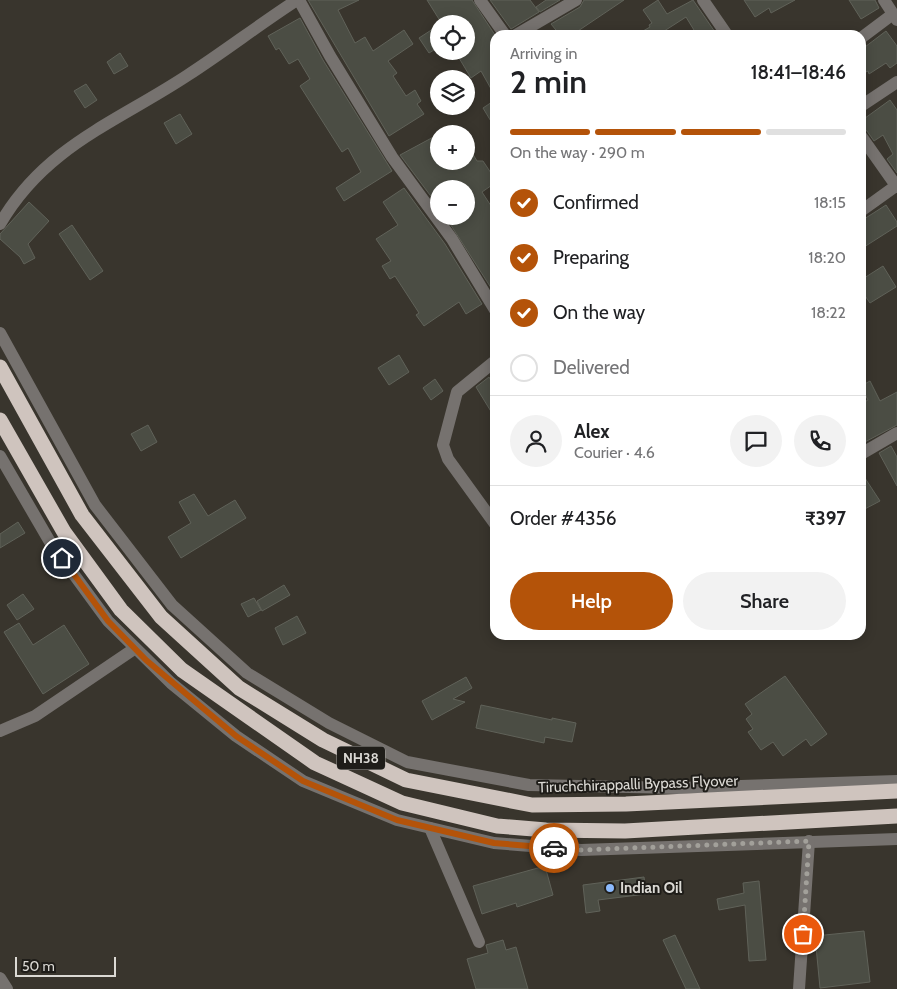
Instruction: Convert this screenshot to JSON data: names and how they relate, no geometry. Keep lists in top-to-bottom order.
{
  "streets": {
    "highway": ["NH38", "Tiruchchirappalli Bypass Flyover"]
  },
  "places": ["Indian Oil"],
  "scale_bar": "50 m",
  "page": {
    "map_buttons": ["+", "−"],
    "heading": ["2 min", "Arriving in", "18:41–18:46"],
    "panel": [
      "Alex",
      "Courier · 4.6",
      "Order #4356",
      "₹397"
    ],
    "bar": "On the way · 290 m",
    "list": [
      ["Confirmed", "18:15"],
      ["Preparing", "18:20"],
      ["On the way", "18:22"],
      "Delivered"
    ],
    "buttons": ["Help", "Share"],
    "scale": "50 m"
  }
}
